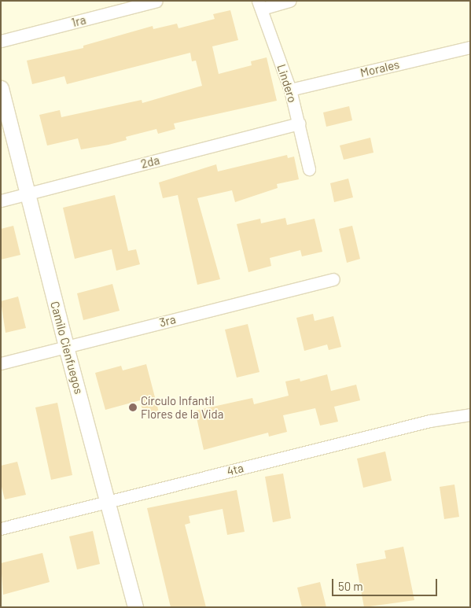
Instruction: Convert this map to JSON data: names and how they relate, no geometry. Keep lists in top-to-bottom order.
{
  "streets": {
    "street": [
      "1ra",
      "Morales",
      "Lindero",
      "2da",
      "3ra",
      "Camilo Cienfuegos",
      "4ta"
    ]
  },
  "crossings": [
    ["Morales", "Lindero"],
    ["Lindero", "2da"],
    ["2da", "Camilo Cienfuegos"],
    ["3ra", "Camilo Cienfuegos"],
    ["Camilo Cienfuegos", "4ta"]
  ],
  "places": ["Círculo Infantil Flores de la Vida"],
  "scale_bar": "50 m"
}
